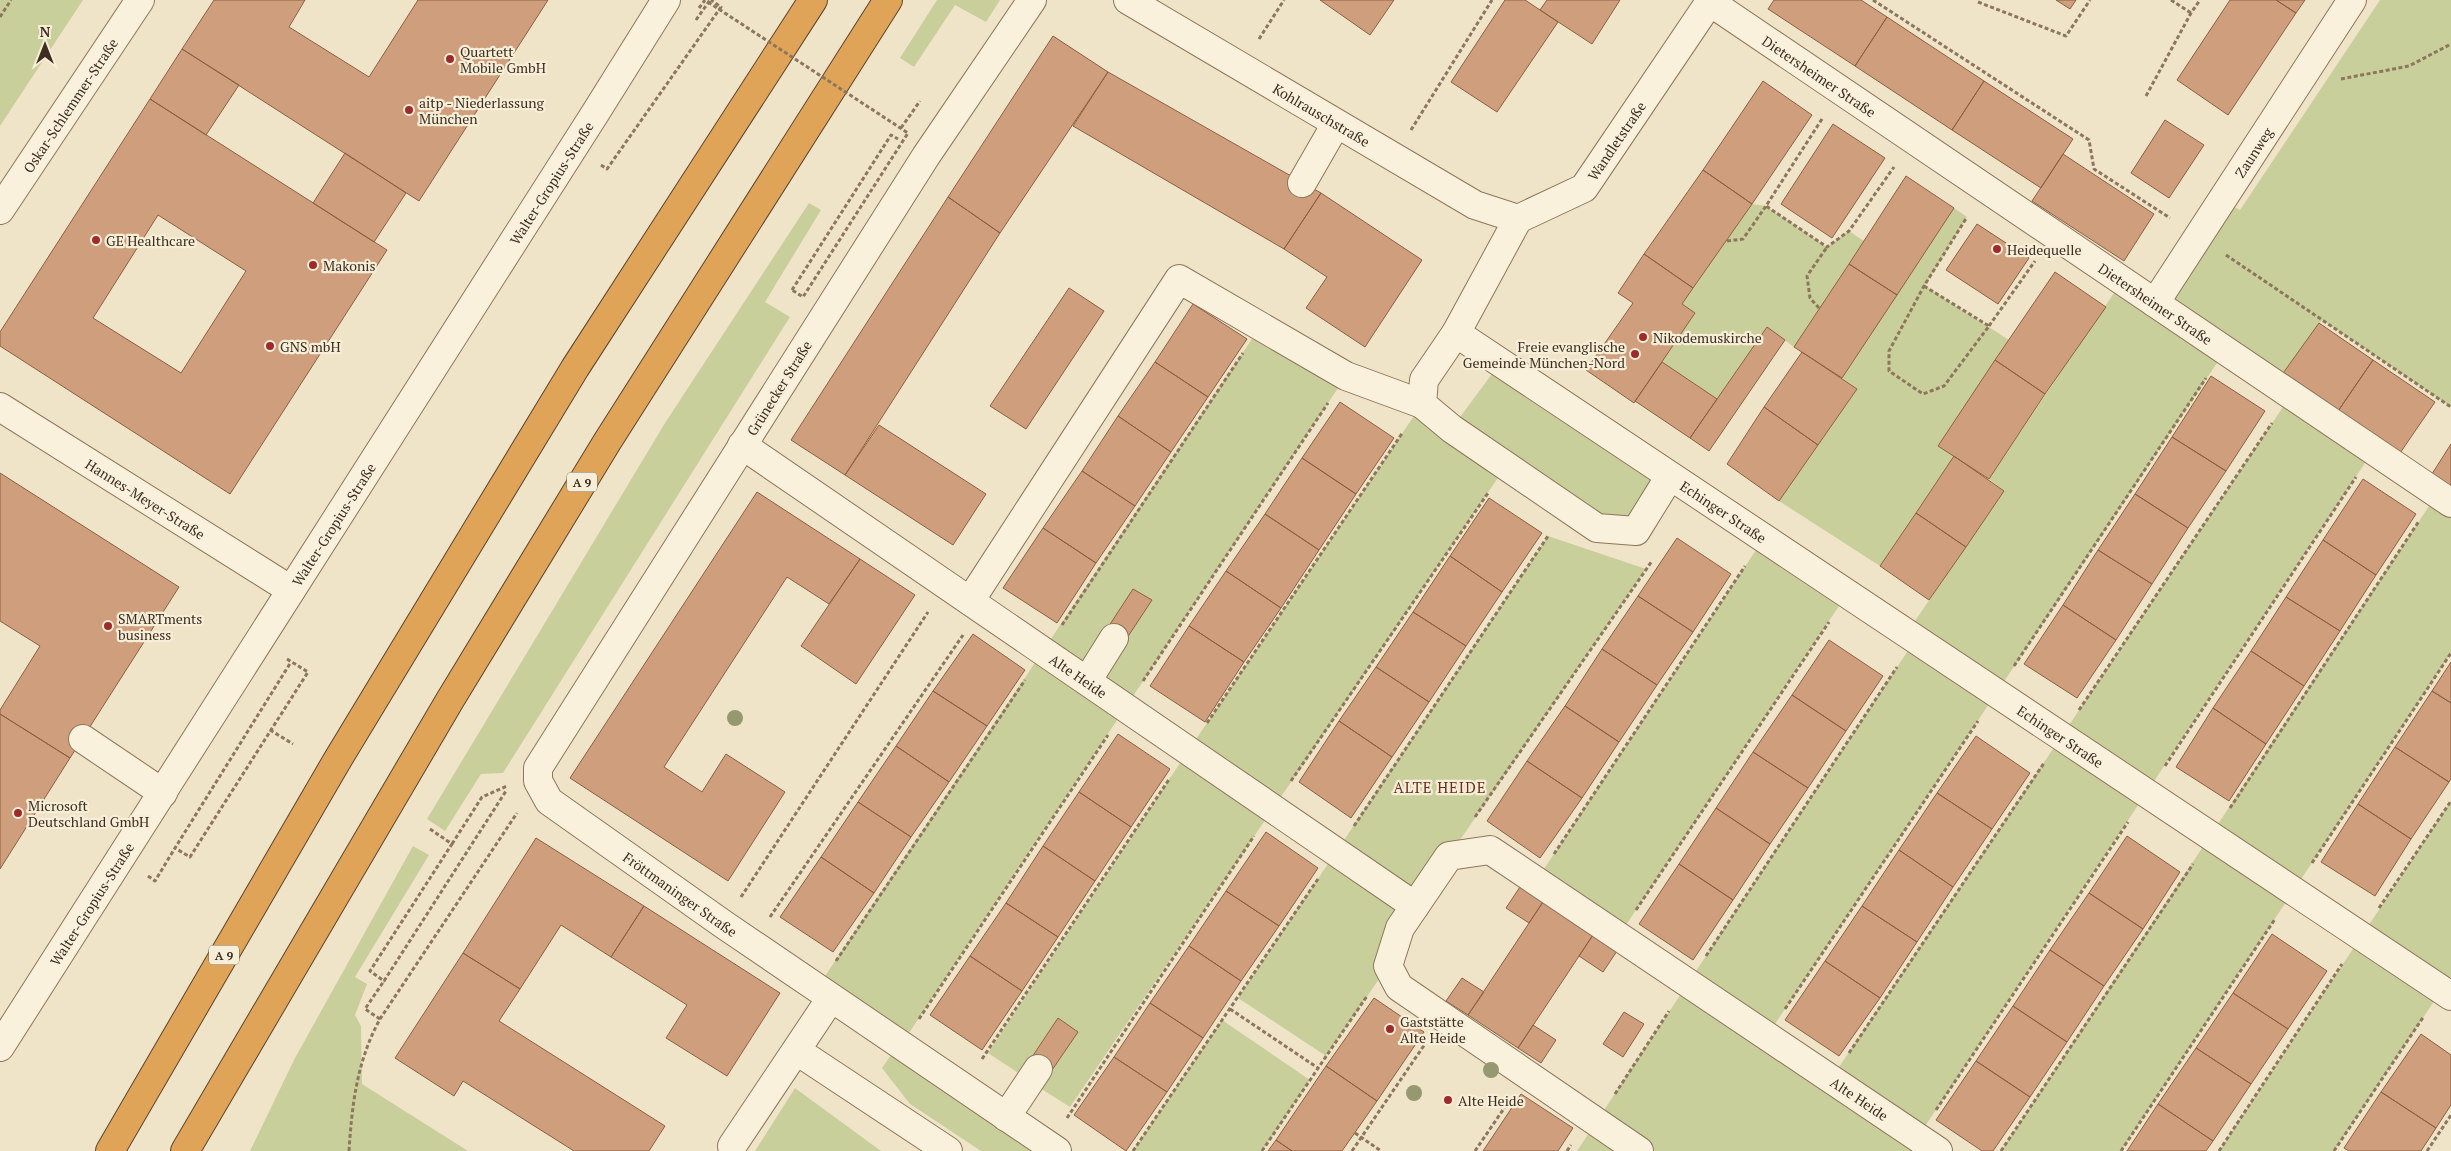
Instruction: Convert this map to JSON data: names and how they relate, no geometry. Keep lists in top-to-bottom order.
{
  "streets": {
    "highway": ["A 9"],
    "street": [
      "Dietersheimer Straße",
      "Oskar-Schlemmer-Straße",
      "Kohlrauschstraße",
      "Wandletstraße",
      "Zaunweg",
      "Walter-Gropius-Straße",
      "Grünecker Straße",
      "Hannes-Meyer-Straße",
      "Echinger Straße",
      "Alte Heide",
      "Fröttmaninger Straße"
    ]
  },
  "crossings": [
    ["Dietersheimer Straße", "Wandletstraße"],
    ["Dietersheimer Straße", "Zaunweg"],
    ["Kohlrauschstraße", "Wandletstraße"],
    ["Walter-Gropius-Straße", "Hannes-Meyer-Straße"],
    ["Grünecker Straße", "Alte Heide"],
    ["Grünecker Straße", "Fröttmaninger Straße"],
    ["Echinger Straße", "Alte Heide"]
  ],
  "districts": ["ALTE HEIDE"],
  "places": [
    "Quartett Mobile GmbH",
    "aitp - Niederlassung München",
    "GE Healthcare",
    "Heidequelle",
    "Makonis",
    "Nikodemuskirche",
    "GNS mbH",
    "Freie evanglische Gemeinde München-Nord",
    "SMARTments business",
    "Microsoft Deutschland GmbH",
    "Gaststätte Alte Heide",
    "Alte Heide"
  ],
  "north": "top"
}
